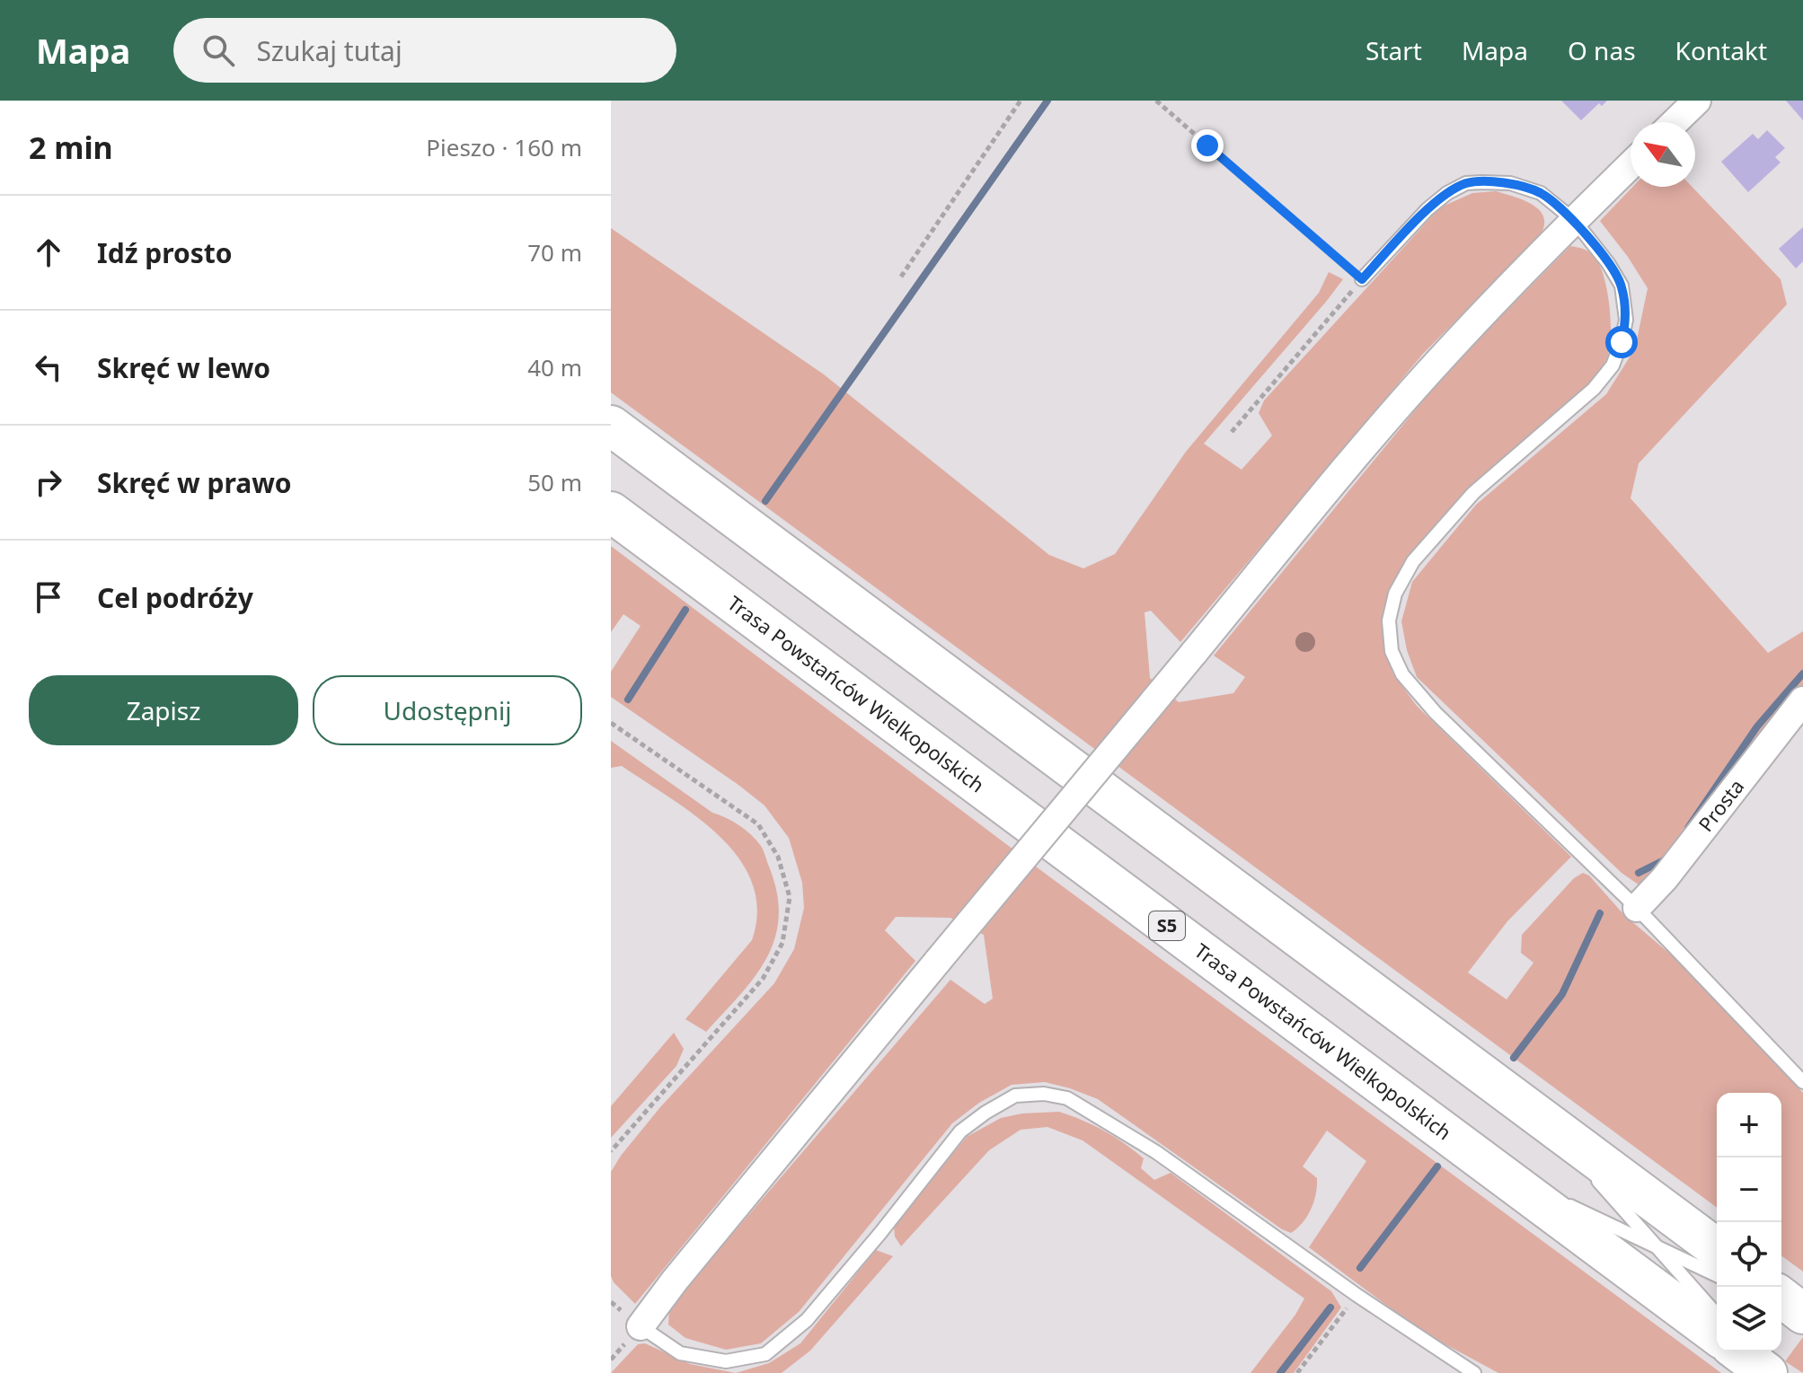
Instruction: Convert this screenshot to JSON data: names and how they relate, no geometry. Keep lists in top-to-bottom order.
{
  "streets": {
    "highway": ["Trasa Powstańców Wielkopolskich", "S5"],
    "street": ["Prosta"]
  },
  "north": "top left",
  "page": {
    "header": "Mapa",
    "search": "Szukaj tutaj",
    "nav": [
      "Start",
      "Mapa",
      "O nas",
      "Kontakt"
    ],
    "heading": ["2 min", "Pieszo · 160 m"],
    "list": [
      ["Idź prosto", "70 m"],
      ["Skręć w lewo", "40 m"],
      ["Skręć w prawo", "50 m"],
      "Cel podróży"
    ],
    "buttons": ["Zapisz", "Udostępnij"],
    "map_buttons": ["+", "−"]
  }
}
